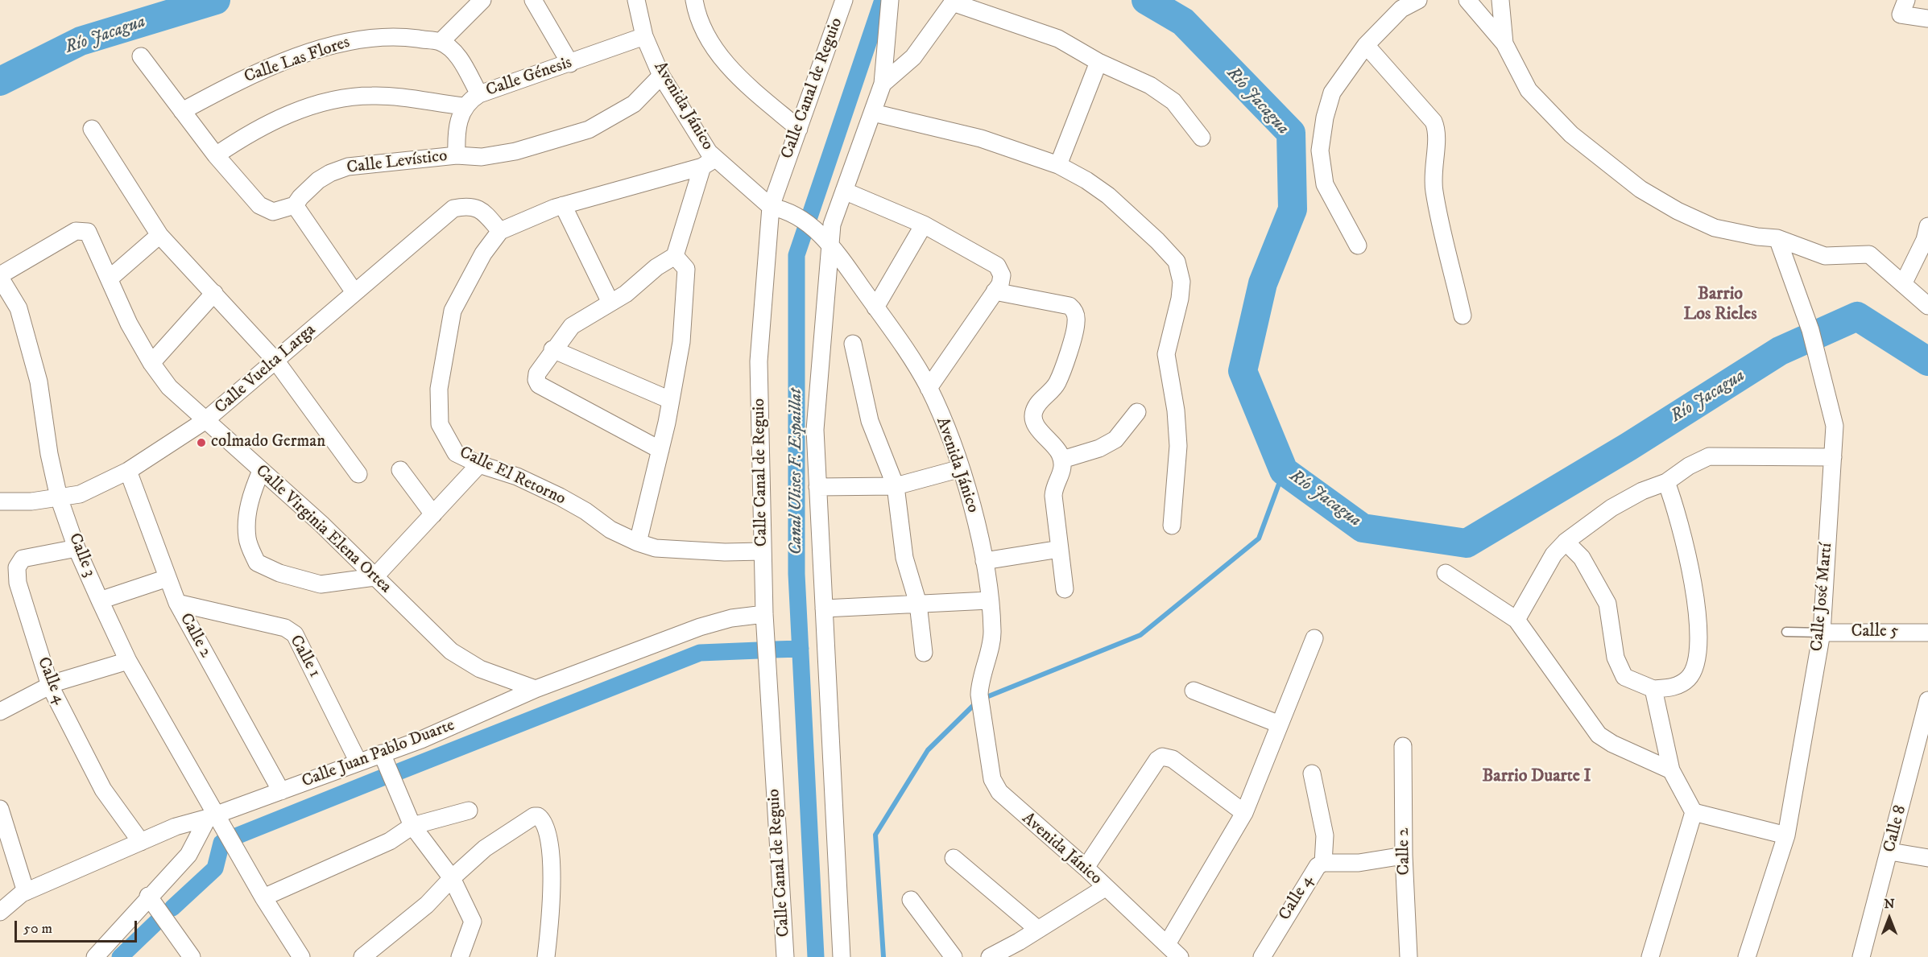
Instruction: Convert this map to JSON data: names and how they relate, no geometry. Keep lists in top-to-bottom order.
{
  "streets": {
    "street": [
      "Calle Las Flores",
      "Calle Génesis",
      "Calle Canal de Reguio",
      "Avenida Jánico",
      "Calle Levístico",
      "Calle Vuelta Larga",
      "Calle El Retorno",
      "Calle Virginia Elena Ortea",
      "Calle 3",
      "Calle José Martí",
      "Calle 5",
      "Calle 2",
      "Calle 1",
      "Calle 4",
      "Calle Juan Pablo Duarte",
      "Calle 8"
    ]
  },
  "crossings": [
    ["Calle Génesis", "Avenida Jánico"],
    ["Calle Canal de Reguio", "Avenida Jánico"],
    ["Calle Canal de Reguio", "Calle El Retorno"],
    ["Calle Canal de Reguio", "Calle Juan Pablo Duarte"],
    ["Avenida Jánico", "Calle Levístico"],
    ["Calle Vuelta Larga", "Calle El Retorno"],
    ["Calle Vuelta Larga", "Calle Virginia Elena Ortea"],
    ["Calle Vuelta Larga", "Calle 3"],
    ["Calle Vuelta Larga", "Calle 2"],
    ["Calle Virginia Elena Ortea", "Calle 3"],
    ["Calle Virginia Elena Ortea", "Calle Juan Pablo Duarte"],
    ["Calle 3", "Calle 4"],
    ["Calle 3", "Calle Juan Pablo Duarte"],
    ["Calle José Martí", "Calle 5"],
    ["Calle 2", "Calle 1"],
    ["Calle 2", "Calle 4"],
    ["Calle 2", "Calle Juan Pablo Duarte"],
    ["Calle 1", "Calle Juan Pablo Duarte"],
    ["Calle 4", "Calle Juan Pablo Duarte"]
  ],
  "districts": ["Barrio Los Rieles", "Barrio Duarte I"],
  "water": ["Río Jacagua", "Canal Ulises F. Espaillat"],
  "places": ["colmado German"],
  "scale_bar": "50 m",
  "north": "top"
}
